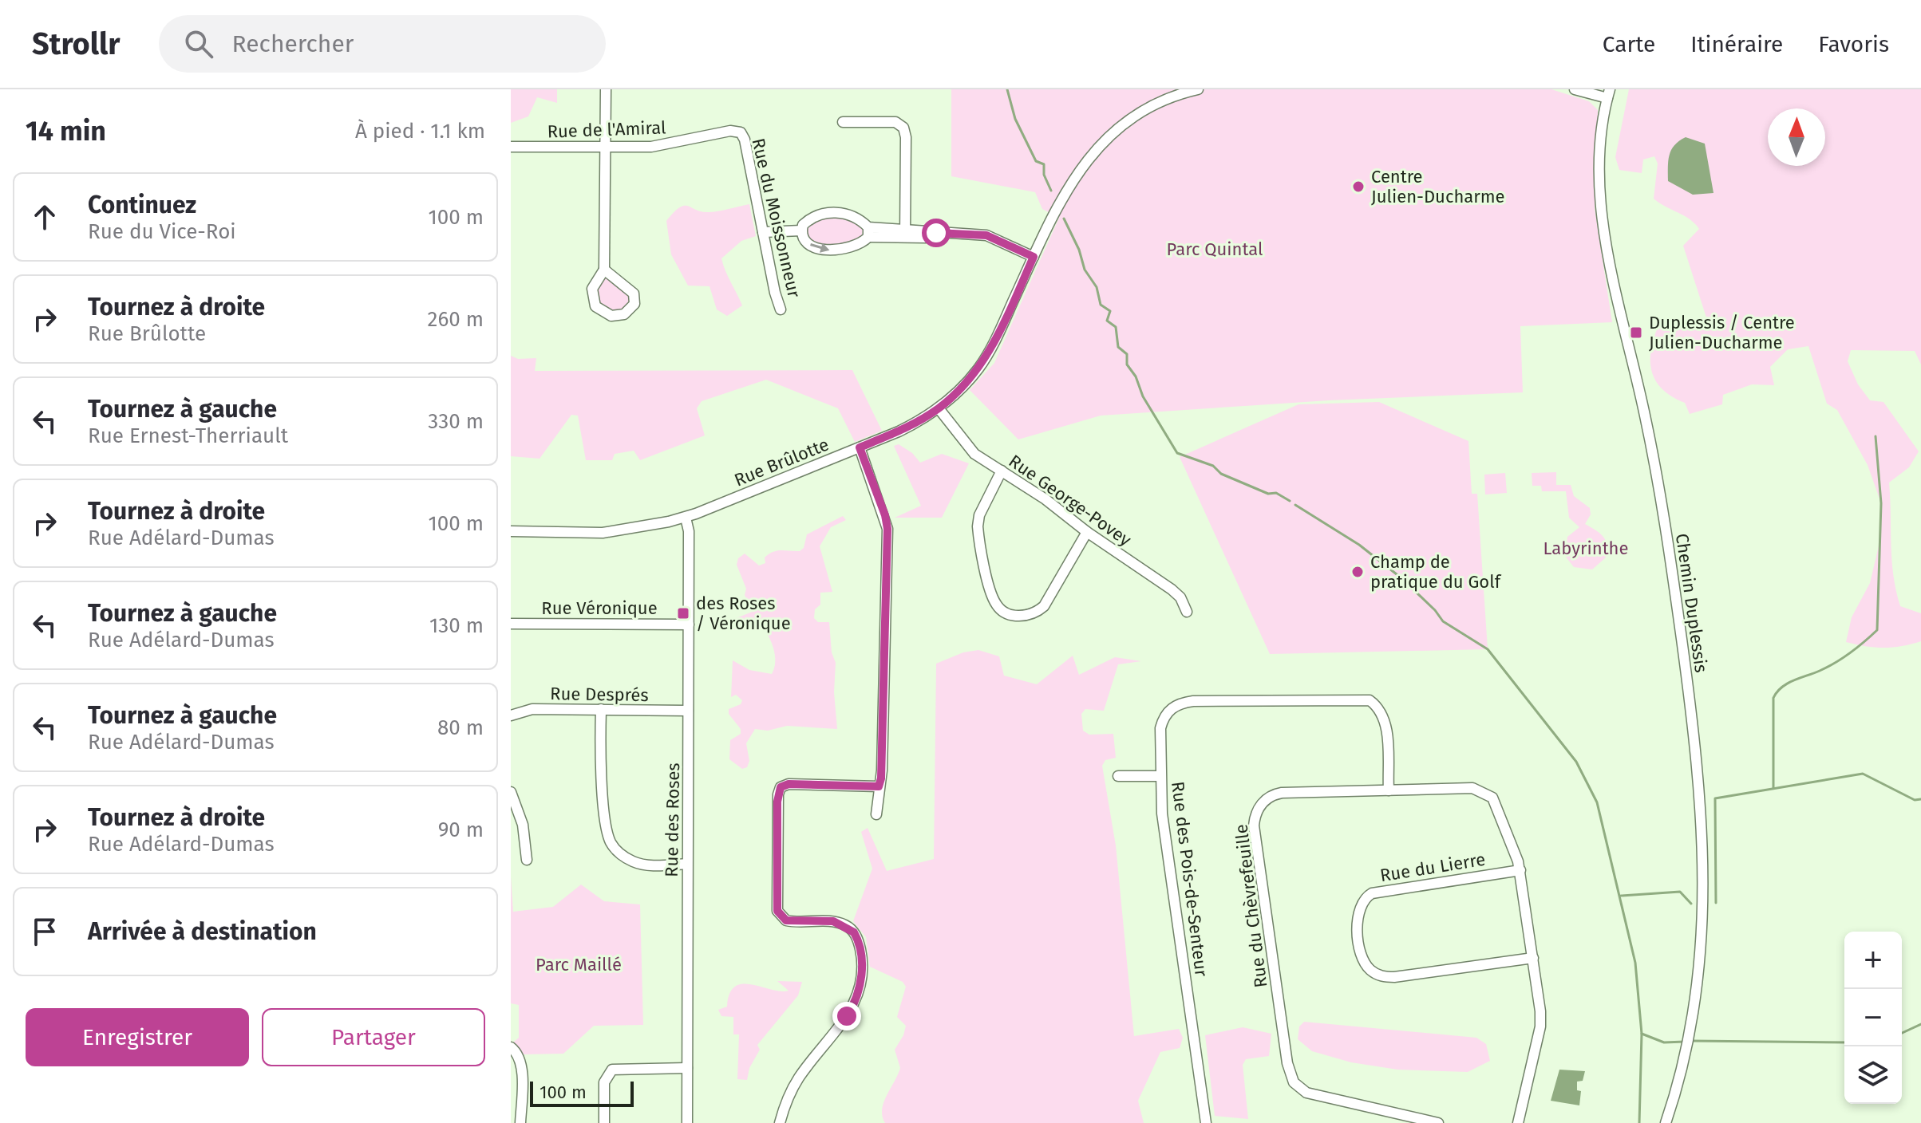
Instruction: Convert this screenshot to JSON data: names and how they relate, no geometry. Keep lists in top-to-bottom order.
{
  "streets": {
    "street": [
      "Rue de l'Amiral",
      "Rue du Moissonneur",
      "Rue Brûlotte",
      "Rue George-Povey",
      "Chemin Duplessis",
      "Rue Véronique",
      "Rue Després",
      "Rue des Roses",
      "Rue du Lierre",
      "Rue des Pois-de-Senteur",
      "Rue du Chèvrefeuille"
    ]
  },
  "crossings": [
    ["Rue de l'Amiral", "Rue du Moissonneur"],
    ["Rue Brûlotte", "Rue George-Povey"],
    ["Rue Brûlotte", "Rue des Roses"],
    ["Rue Véronique", "Rue des Roses"],
    ["Rue Després", "Rue des Roses"],
    ["Rue du Lierre", "Rue du Chèvrefeuille"],
    ["Rue des Pois-de-Senteur", "Rue du Chèvrefeuille"]
  ],
  "parks": ["Parc Quintal", "Labyrinthe", "Parc Maillé"],
  "places": {
    "other": ["Centre Julien-Ducharme", "Champ de pratique du Golf"],
    "transit": ["Duplessis / Centre Julien-Ducharme", "des Roses / Véronique"]
  },
  "scale_bar": "100 m",
  "north": "top",
  "page": {
    "header": "Strollr",
    "search": "Rechercher",
    "nav": ["Carte", "Itinéraire", "Favoris"],
    "heading": ["14 min", "À pied · 1.1 km"],
    "list": [
      ["Continuez", "Rue du Vice-Roi", "100 m"],
      ["Tournez à droite", "Rue Brûlotte", "260 m"],
      ["Tournez à gauche", "Rue Ernest-Therriault", "330 m"],
      ["Tournez à droite", "Rue Adélard-Dumas", "100 m"],
      ["Tournez à gauche", "Rue Adélard-Dumas", "130 m"],
      ["Tournez à gauche", "Rue Adélard-Dumas", "80 m"],
      ["Tournez à droite", "Rue Adélard-Dumas", "90 m"],
      "Arrivée à destination"
    ],
    "map_buttons": ["+", "−"],
    "buttons": ["Enregistrer", "Partager"],
    "scale": "100 m"
  }
}
